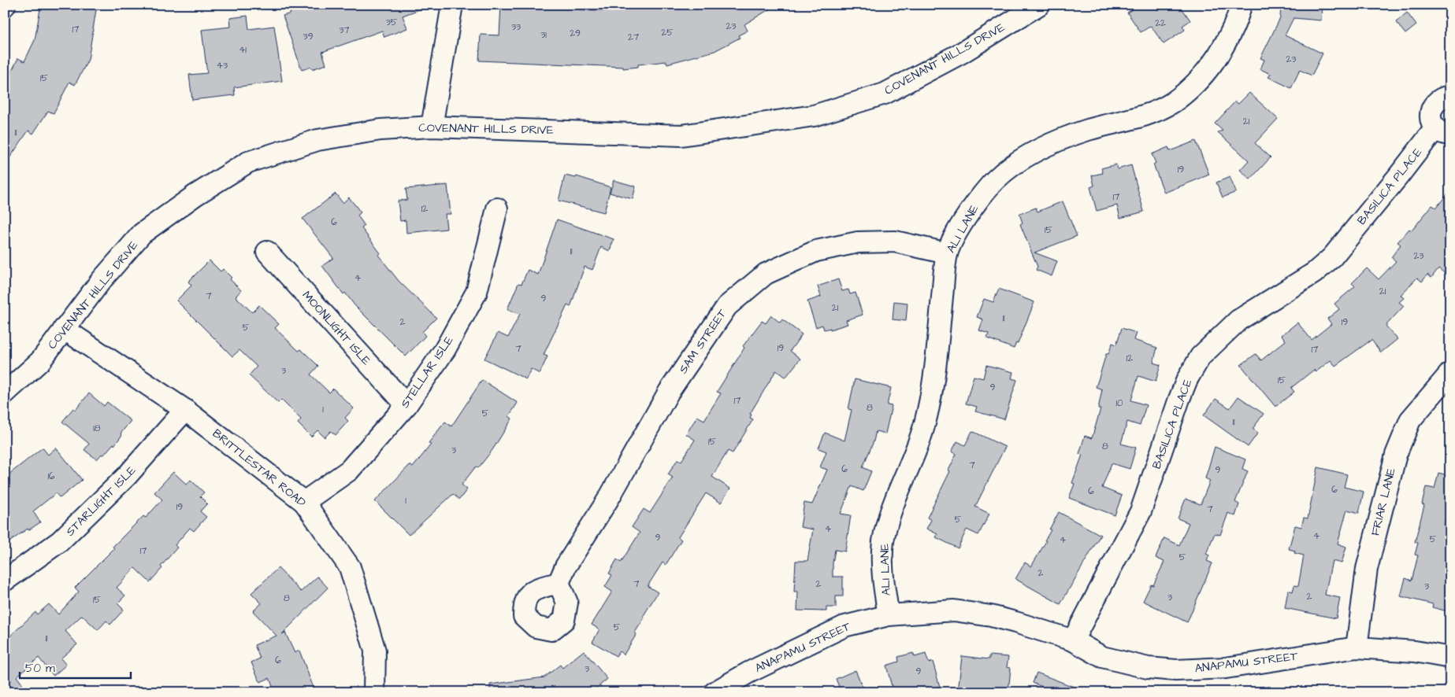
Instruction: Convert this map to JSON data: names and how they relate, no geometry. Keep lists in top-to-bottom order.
{
  "streets": {
    "street": [
      "COVENANT HILLS DRIVE",
      "BASILICA PLACE",
      "ALI LANE",
      "MOONLIGHT ISLE",
      "SAM STREET",
      "STELLAR ISLE",
      "BRITTLESTAR ROAD",
      "STARLIGHT ISLE",
      "FRIAR LANE",
      "ANAPAMU STREET"
    ]
  },
  "crossings": [
    ["COVENANT HILLS DRIVE", "BRITTLESTAR ROAD"],
    ["BASILICA PLACE", "ANAPAMU STREET"],
    ["ALI LANE", "SAM STREET"],
    ["ALI LANE", "ANAPAMU STREET"],
    ["MOONLIGHT ISLE", "STELLAR ISLE"],
    ["STELLAR ISLE", "BRITTLESTAR ROAD"],
    ["BRITTLESTAR ROAD", "STARLIGHT ISLE"],
    ["FRIAR LANE", "ANAPAMU STREET"]
  ],
  "house_numbers": [
    "35",
    "22",
    "23",
    "33",
    "17",
    "37",
    "25",
    "29",
    "31",
    "39",
    "27",
    "41",
    "23",
    "43",
    "15",
    "21",
    "11",
    "19",
    "17",
    "12",
    "6",
    "15",
    "11",
    "23",
    "4",
    "21",
    "7",
    "9",
    "21",
    "11",
    "2",
    "19",
    "5",
    "19",
    "7",
    "17",
    "12",
    "3",
    "15",
    "9",
    "17",
    "10",
    "8",
    "1",
    "5",
    "11",
    "18",
    "15",
    "8",
    "3",
    "7",
    "6",
    "9",
    "16",
    "6",
    "6",
    "1",
    "19",
    "7",
    "5",
    "4",
    "4",
    "9",
    "5",
    "4",
    "17",
    "5",
    "2",
    "7",
    "2",
    "3",
    "2",
    "3",
    "8",
    "15",
    "5",
    "11",
    "6",
    "3",
    "9"
  ],
  "scale_bar": "50 m"
}
